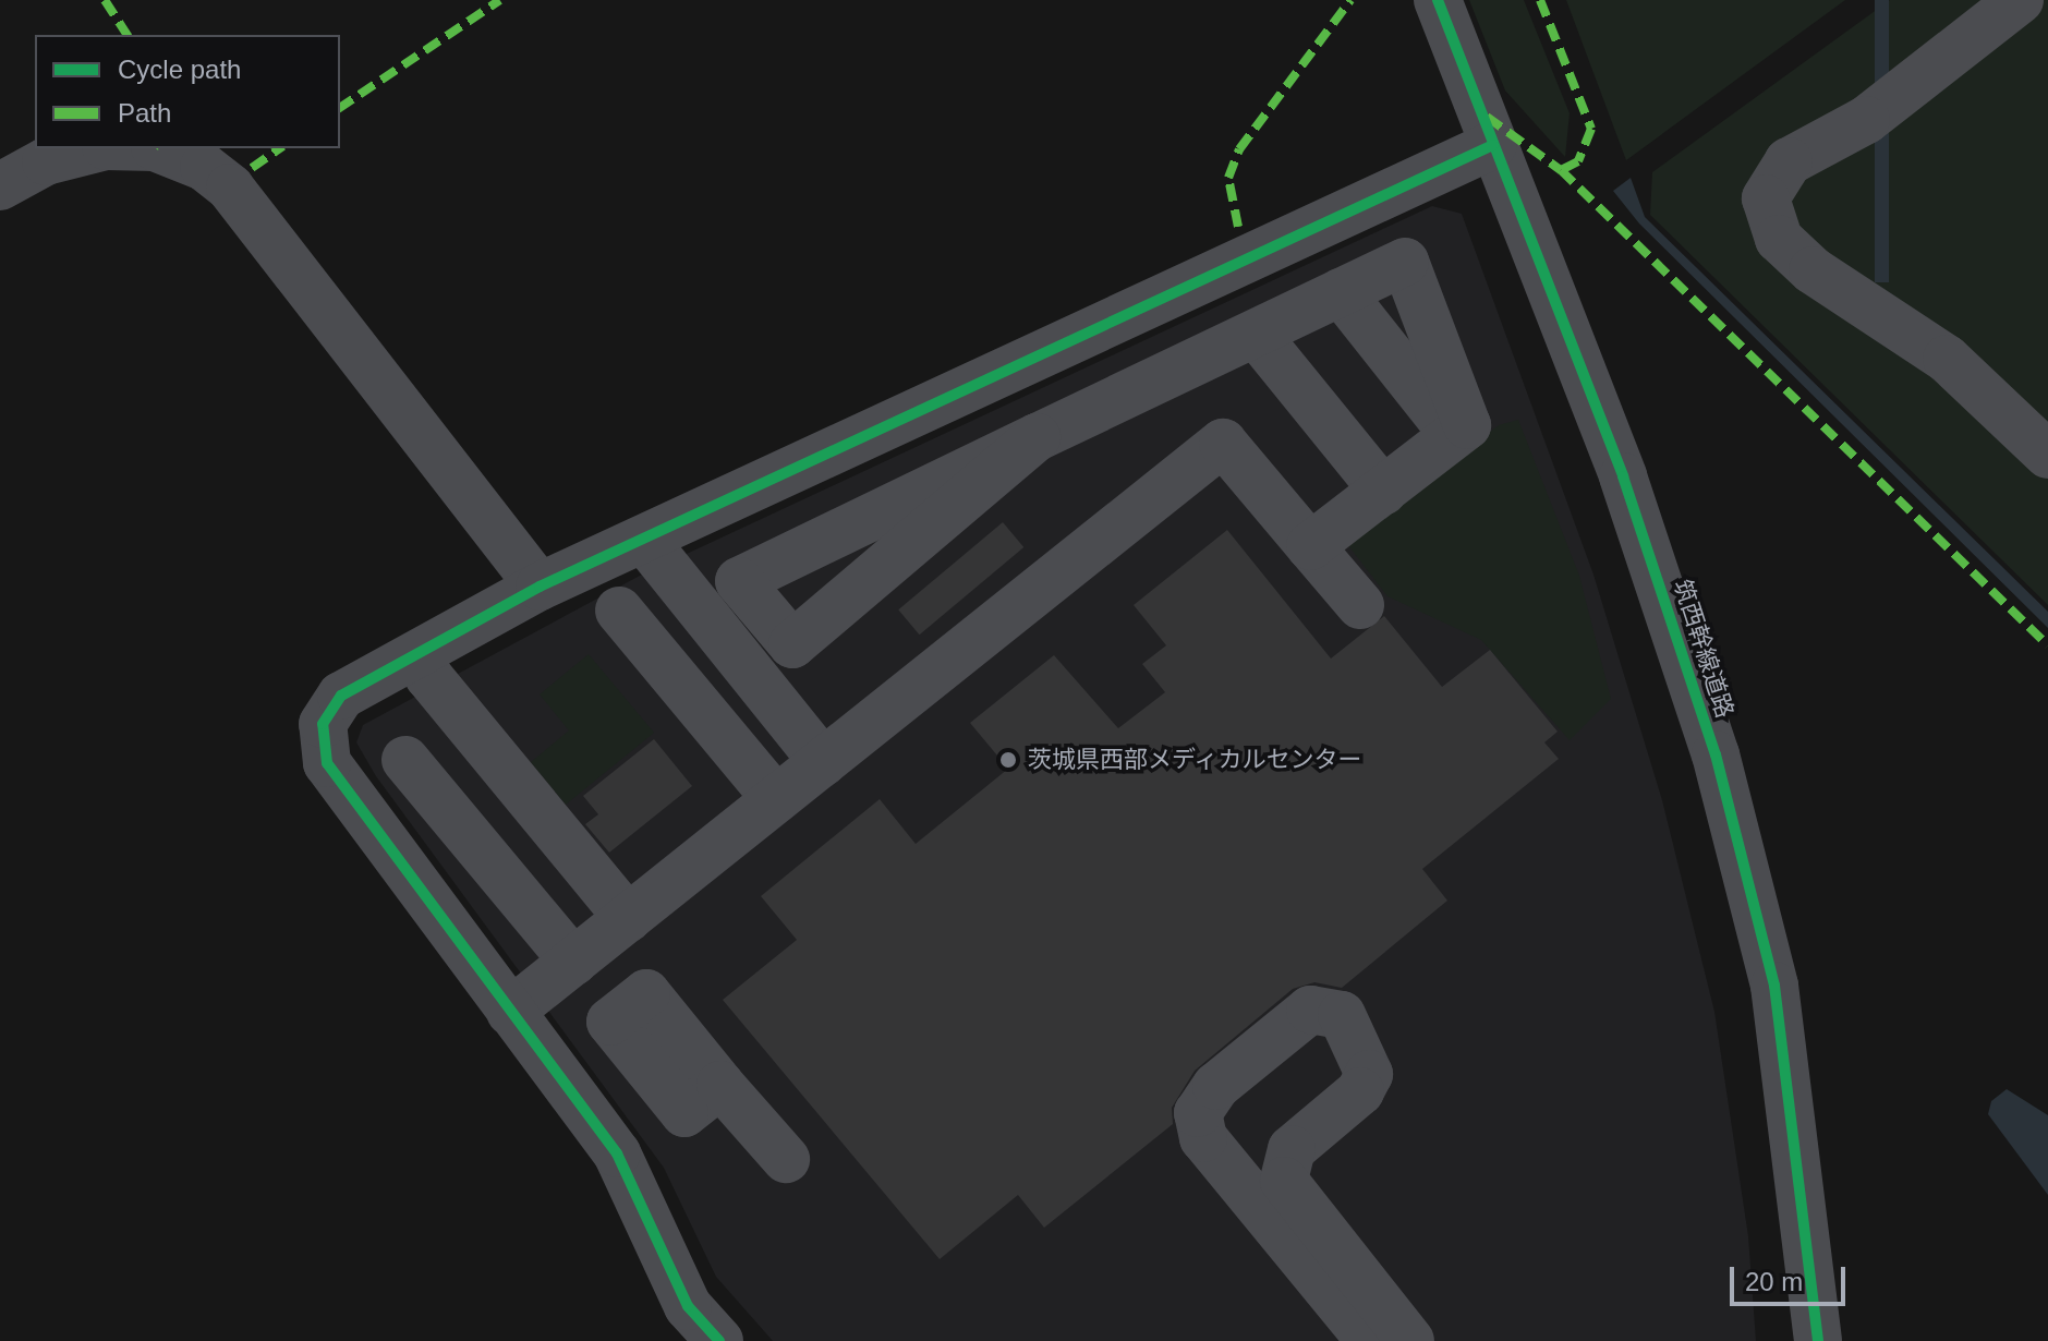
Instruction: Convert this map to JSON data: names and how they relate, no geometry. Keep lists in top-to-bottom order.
{
  "streets": {
    "street": ["筑西幹線道路"]
  },
  "places": ["茨城県西部メディカルセンター"],
  "legend": ["Cycle path", "Path"],
  "scale_bar": "20 m"
}
